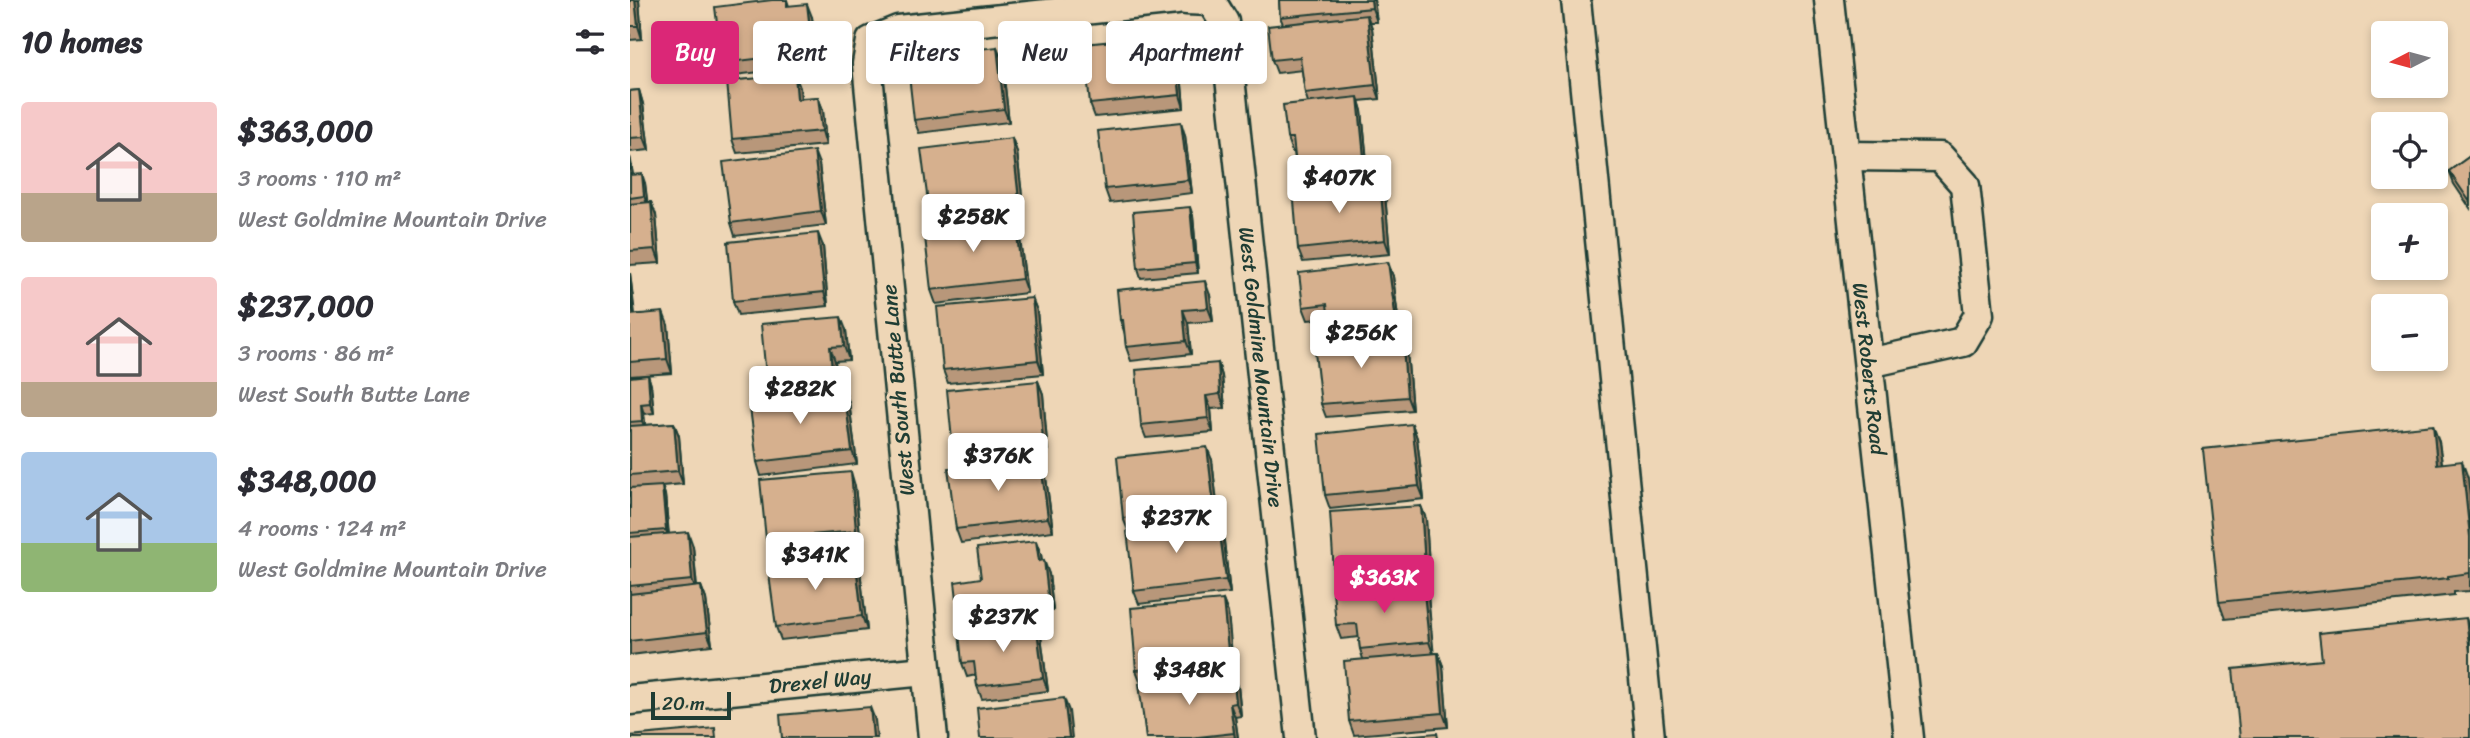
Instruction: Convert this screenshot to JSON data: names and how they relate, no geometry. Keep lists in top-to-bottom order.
{
  "streets": {
    "street": [
      "West Goldmine Mountain Drive",
      "West Roberts Road",
      "West South Butte Lane",
      "Drexel Way"
    ]
  },
  "crossings": [
    ["West South Butte Lane", "Drexel Way"]
  ],
  "scale_bar": "20 m",
  "north": "left",
  "page": {
    "heading": "10 homes",
    "map_buttons": ["+", "−"],
    "chip": [
      "Buy",
      "Rent",
      "Filters",
      "New",
      "Apartment"
    ],
    "list": [
      {
        "name": "$363,000",
        "note": "3 rooms · 110 m² · West Goldmine Mountain Drive"
      },
      {
        "name": "$237,000",
        "note": "3 rooms · 86 m² · West South Butte Lane"
      },
      {
        "name": "$348,000",
        "note": "4 rooms · 124 m² · West Goldmine Mountain Drive"
      }
    ],
    "price": [
      "$407K",
      "$258K",
      "$256K",
      "$282K",
      "$376K",
      "$237K",
      "$341K",
      "$363K",
      "$237K",
      "$348K"
    ],
    "scale": "20 m"
  }
}
